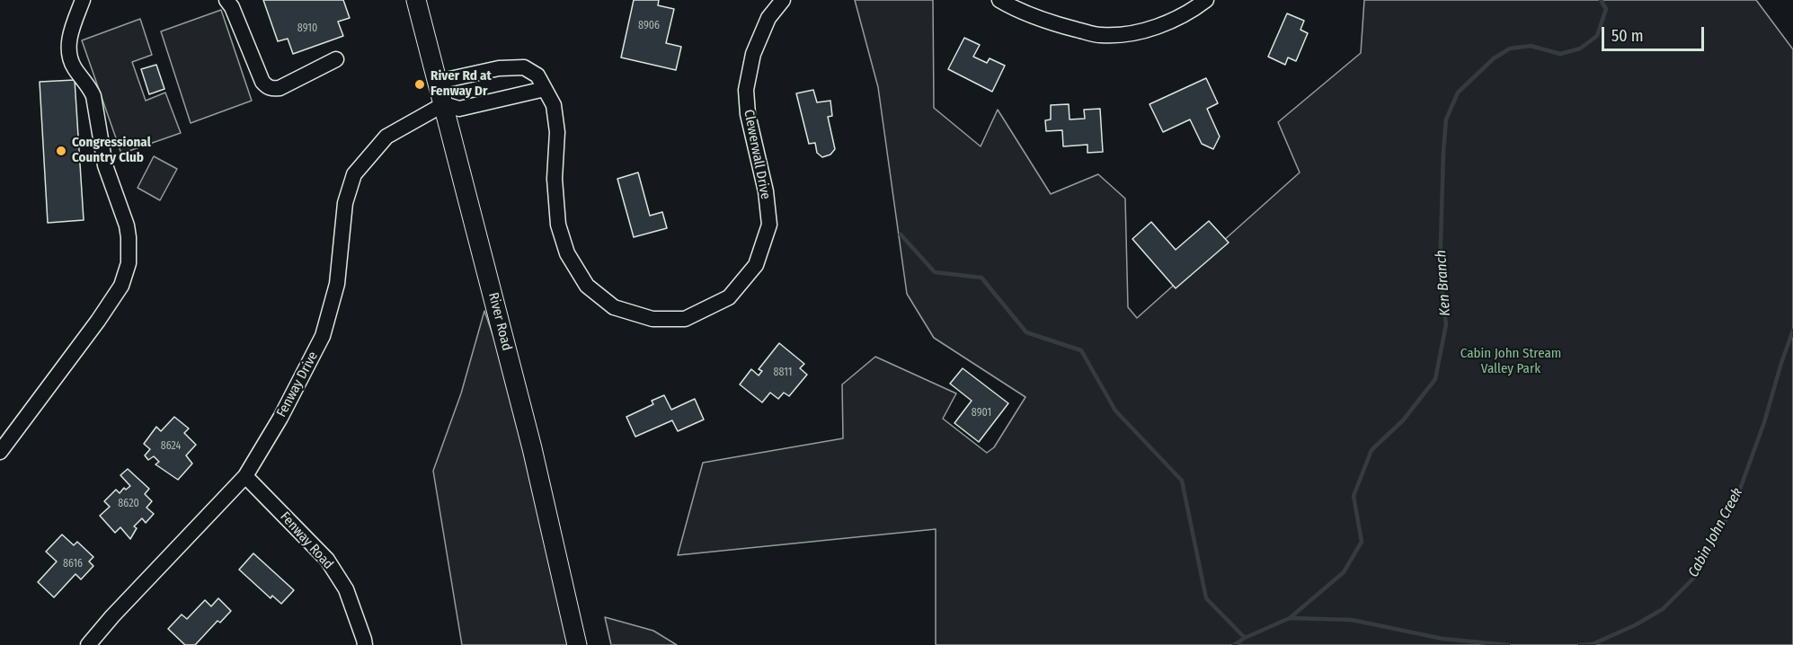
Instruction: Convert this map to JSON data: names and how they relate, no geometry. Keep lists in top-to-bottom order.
{
  "streets": {
    "main road": ["River Road"],
    "street": ["Clewerwall Drive", "Fenway Drive", "Fenway Road"]
  },
  "crossings": [
    ["Clewerwall Drive", "River Road"],
    ["River Road", "Fenway Drive"],
    ["Fenway Drive", "Fenway Road"]
  ],
  "water": ["Ken Branch", "Cabin John Creek"],
  "parks": ["Cabin John Stream Valley Park"],
  "places": ["River Rd at Fenway Dr", "Congressional Country Club"],
  "house_numbers": [
    "8906",
    "8910",
    "8811",
    "8901",
    "8624",
    "8620",
    "8616"
  ],
  "scale_bar": "50 m"
}
